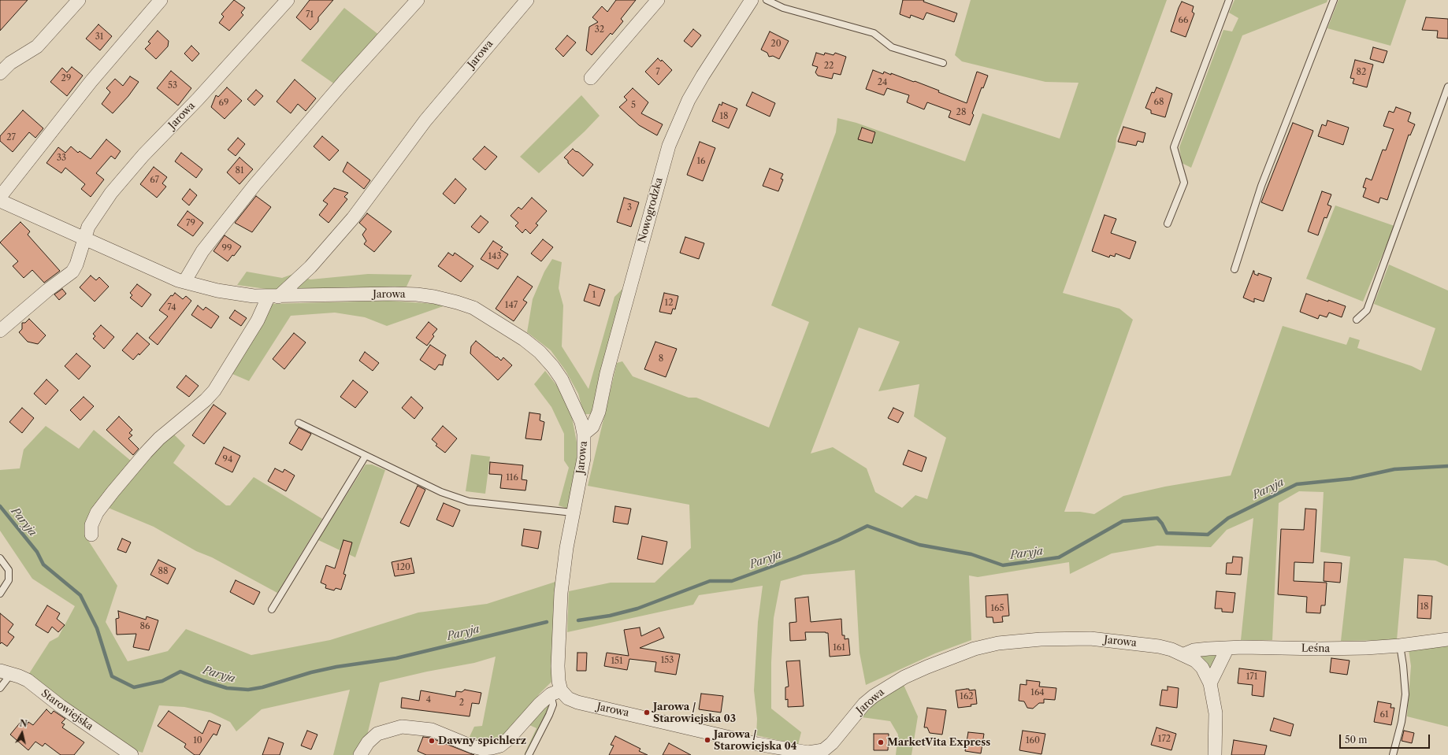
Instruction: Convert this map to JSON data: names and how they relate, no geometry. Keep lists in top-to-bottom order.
{
  "streets": {
    "street": [
      "Jarowa",
      "Nowogrodzka",
      "Leśna",
      "Starowiejska"
    ]
  },
  "crossings": [
    ["Jarowa", "Nowogrodzka"],
    ["Jarowa", "Leśna"]
  ],
  "water": ["Paryja"],
  "places": [
    "Jarowa / Starowiejska 03",
    "Jarowa / Starowiejska 04",
    "Dawny spichlerz",
    "MarketVita Express"
  ],
  "house_numbers": [
    "71",
    "66",
    "32",
    "31",
    "20",
    "22",
    "7",
    "82",
    "29",
    "24",
    "53",
    "68",
    "69",
    "5",
    "28",
    "18",
    "27",
    "33",
    "16",
    "81",
    "67",
    "3",
    "79",
    "99",
    "143",
    "1",
    "12",
    "147",
    "74",
    "8",
    "94",
    "116",
    "120",
    "88",
    "18",
    "165",
    "86",
    "161",
    "153",
    "151",
    "171",
    "164",
    "162",
    "4",
    "2",
    "61",
    "172",
    "10",
    "160"
  ],
  "scale_bar": "50 m",
  "north": "top"
}
